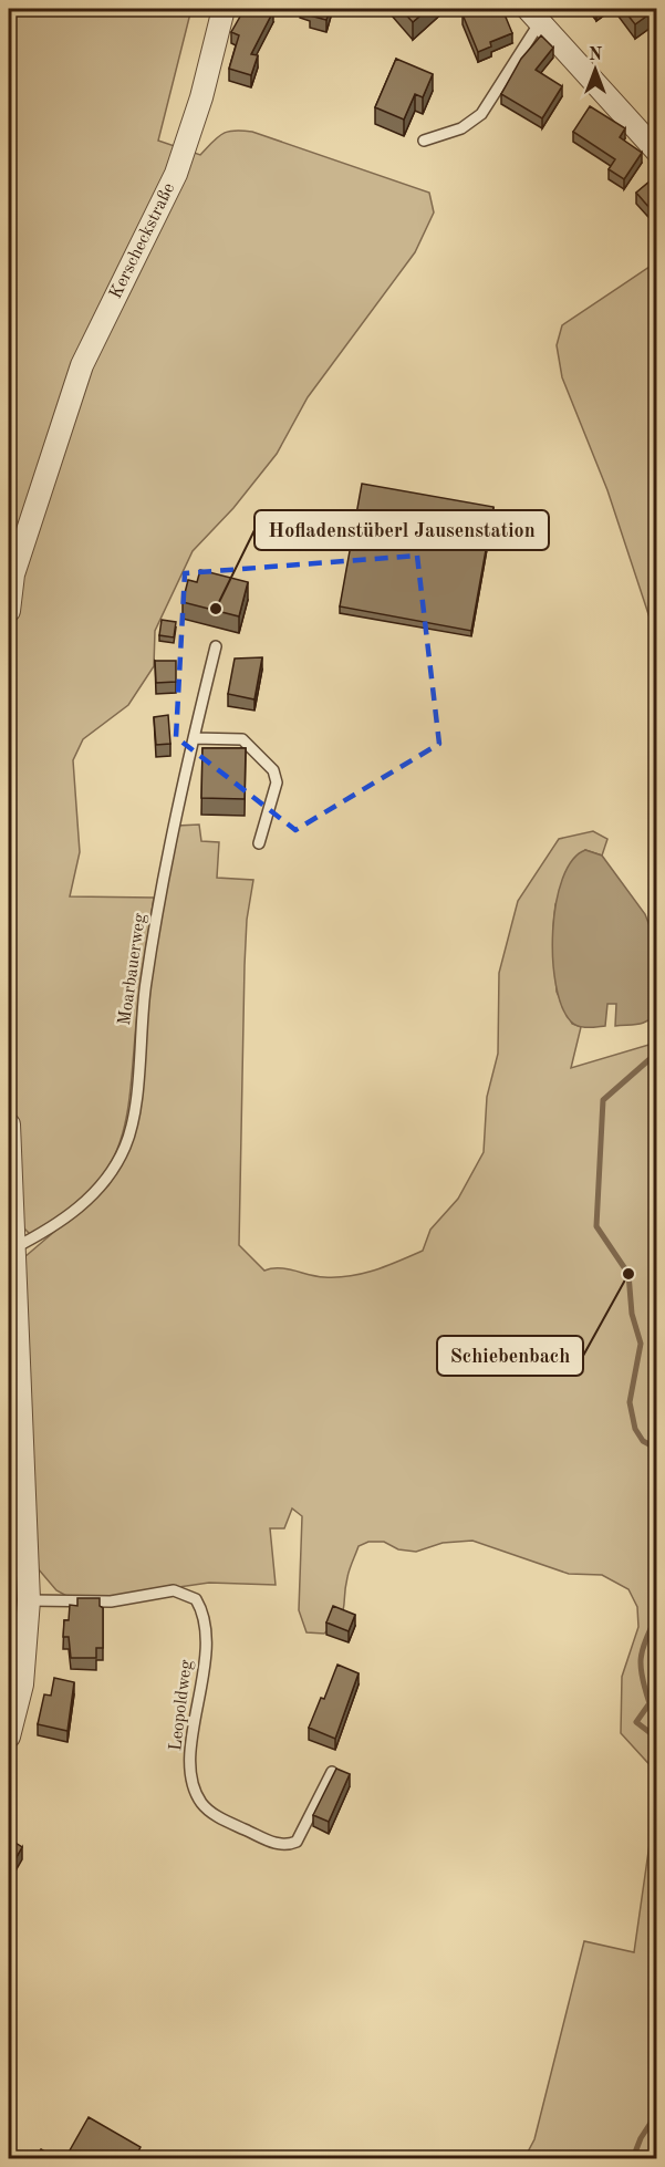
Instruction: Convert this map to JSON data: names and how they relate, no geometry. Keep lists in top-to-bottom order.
{
  "streets": {
    "street": ["Kerscheckstraße"],
    "lane": ["Moarbauerweg", "Leopoldweg"]
  },
  "places": ["Hofladenstüberl Jausenstation", "Schiebenbach"],
  "north": "top"
}
